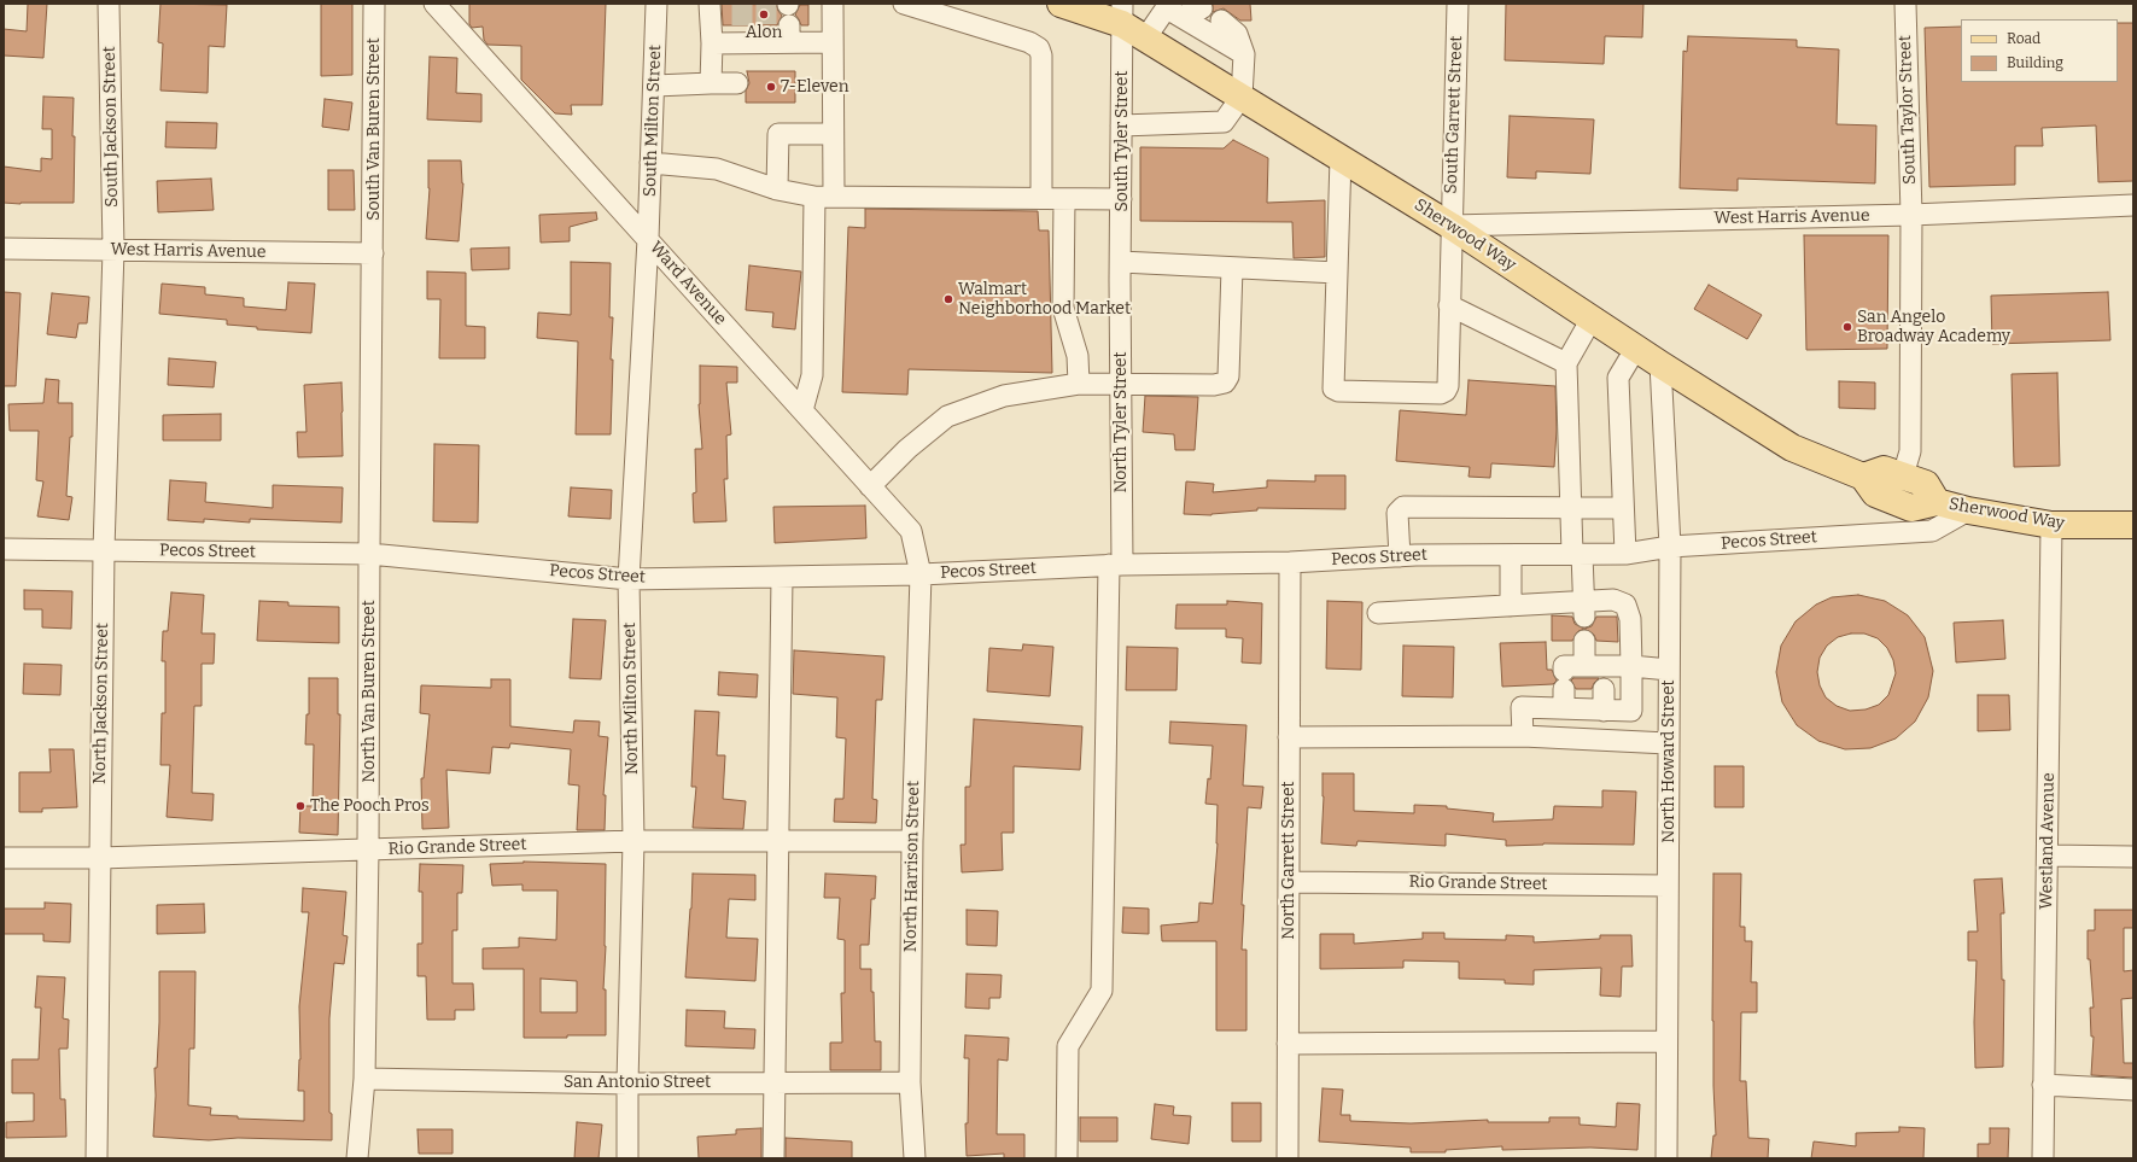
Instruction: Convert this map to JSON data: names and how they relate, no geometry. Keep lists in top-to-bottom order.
{
  "streets": {
    "main road": ["Sherwood Way"],
    "street": [
      "South Taylor Street",
      "South Garrett Street",
      "South Milton Street",
      "South Jackson Street",
      "South Van Buren Street",
      "South Tyler Street",
      "West Harris Avenue",
      "Ward Avenue",
      "North Tyler Street",
      "Pecos Street",
      "North Van Buren Street",
      "North Milton Street",
      "North Jackson Street",
      "North Howard Street",
      "Westland Avenue",
      "Rio Grande Street",
      "North Garrett Street",
      "North Harrison Street",
      "San Antonio Street"
    ]
  },
  "crossings": [
    ["South Taylor Street", "West Harris Avenue"],
    ["South Taylor Street", "Sherwood Way"],
    ["South Garrett Street", "West Harris Avenue"],
    ["South Garrett Street", "Sherwood Way"],
    ["South Milton Street", "Ward Avenue"],
    ["South Milton Street", "North Milton Street"],
    ["South Jackson Street", "West Harris Avenue"],
    ["South Jackson Street", "North Jackson Street"],
    ["South Van Buren Street", "West Harris Avenue"],
    ["South Van Buren Street", "North Van Buren Street"],
    ["South Tyler Street", "Sherwood Way"],
    ["South Tyler Street", "North Tyler Street"],
    ["West Harris Avenue", "Sherwood Way"],
    ["West Harris Avenue", "North Van Buren Street"],
    ["West Harris Avenue", "North Jackson Street"],
    ["Sherwood Way", "Pecos Street"],
    ["Sherwood Way", "North Howard Street"],
    ["Sherwood Way", "Westland Avenue"],
    ["Ward Avenue", "Pecos Street"],
    ["Ward Avenue", "North Milton Street"],
    ["Ward Avenue", "North Harrison Street"],
    ["North Tyler Street", "Pecos Street"],
    ["Pecos Street", "North Van Buren Street"],
    ["Pecos Street", "North Milton Street"],
    ["Pecos Street", "North Jackson Street"],
    ["Pecos Street", "North Howard Street"],
    ["Pecos Street", "North Garrett Street"],
    ["Pecos Street", "North Harrison Street"],
    ["North Van Buren Street", "Rio Grande Street"],
    ["North Van Buren Street", "San Antonio Street"],
    ["North Milton Street", "Rio Grande Street"],
    ["North Milton Street", "San Antonio Street"],
    ["North Jackson Street", "Rio Grande Street"],
    ["North Howard Street", "Rio Grande Street"],
    ["Rio Grande Street", "North Garrett Street"],
    ["Rio Grande Street", "North Harrison Street"],
    ["North Harrison Street", "San Antonio Street"]
  ],
  "places": [
    "Alon",
    "7-Eleven",
    "Walmart Neighborhood Market",
    "San Angelo Broadway Academy",
    "The Pooch Pros"
  ],
  "legend": ["Road", "Building"]
}
